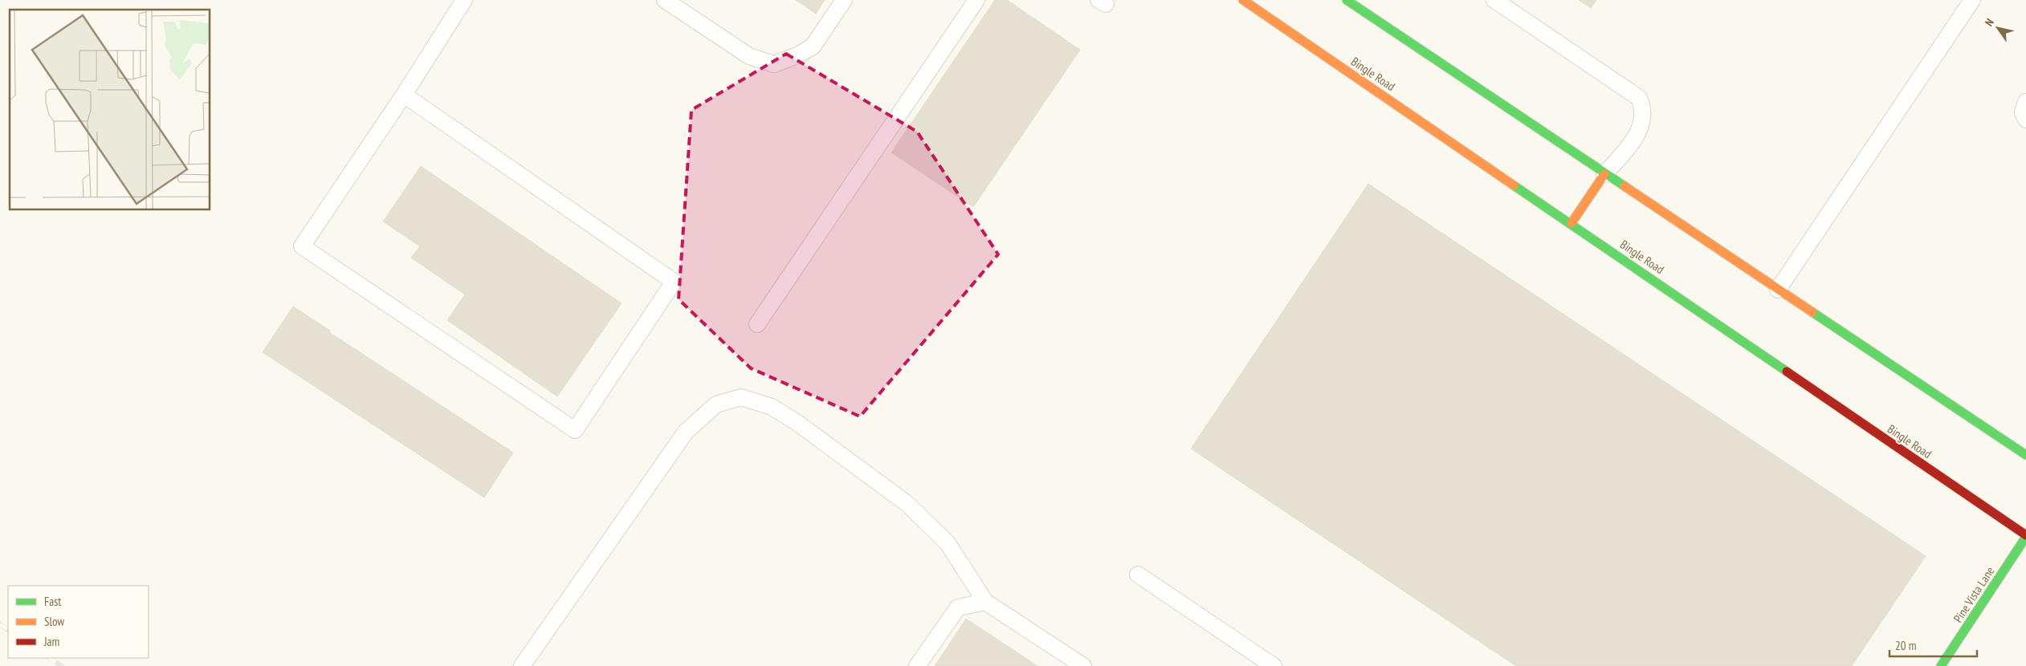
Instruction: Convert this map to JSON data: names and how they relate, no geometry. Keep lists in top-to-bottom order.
{
  "streets": {
    "main road": ["Bingle Road", "Pine Vista Lane"]
  },
  "crossings": [
    ["Bingle Road", "Pine Vista Lane"]
  ],
  "legend": ["Fast", "Slow", "Jam"],
  "scale_bar": "20 m",
  "north": "top left"
}
